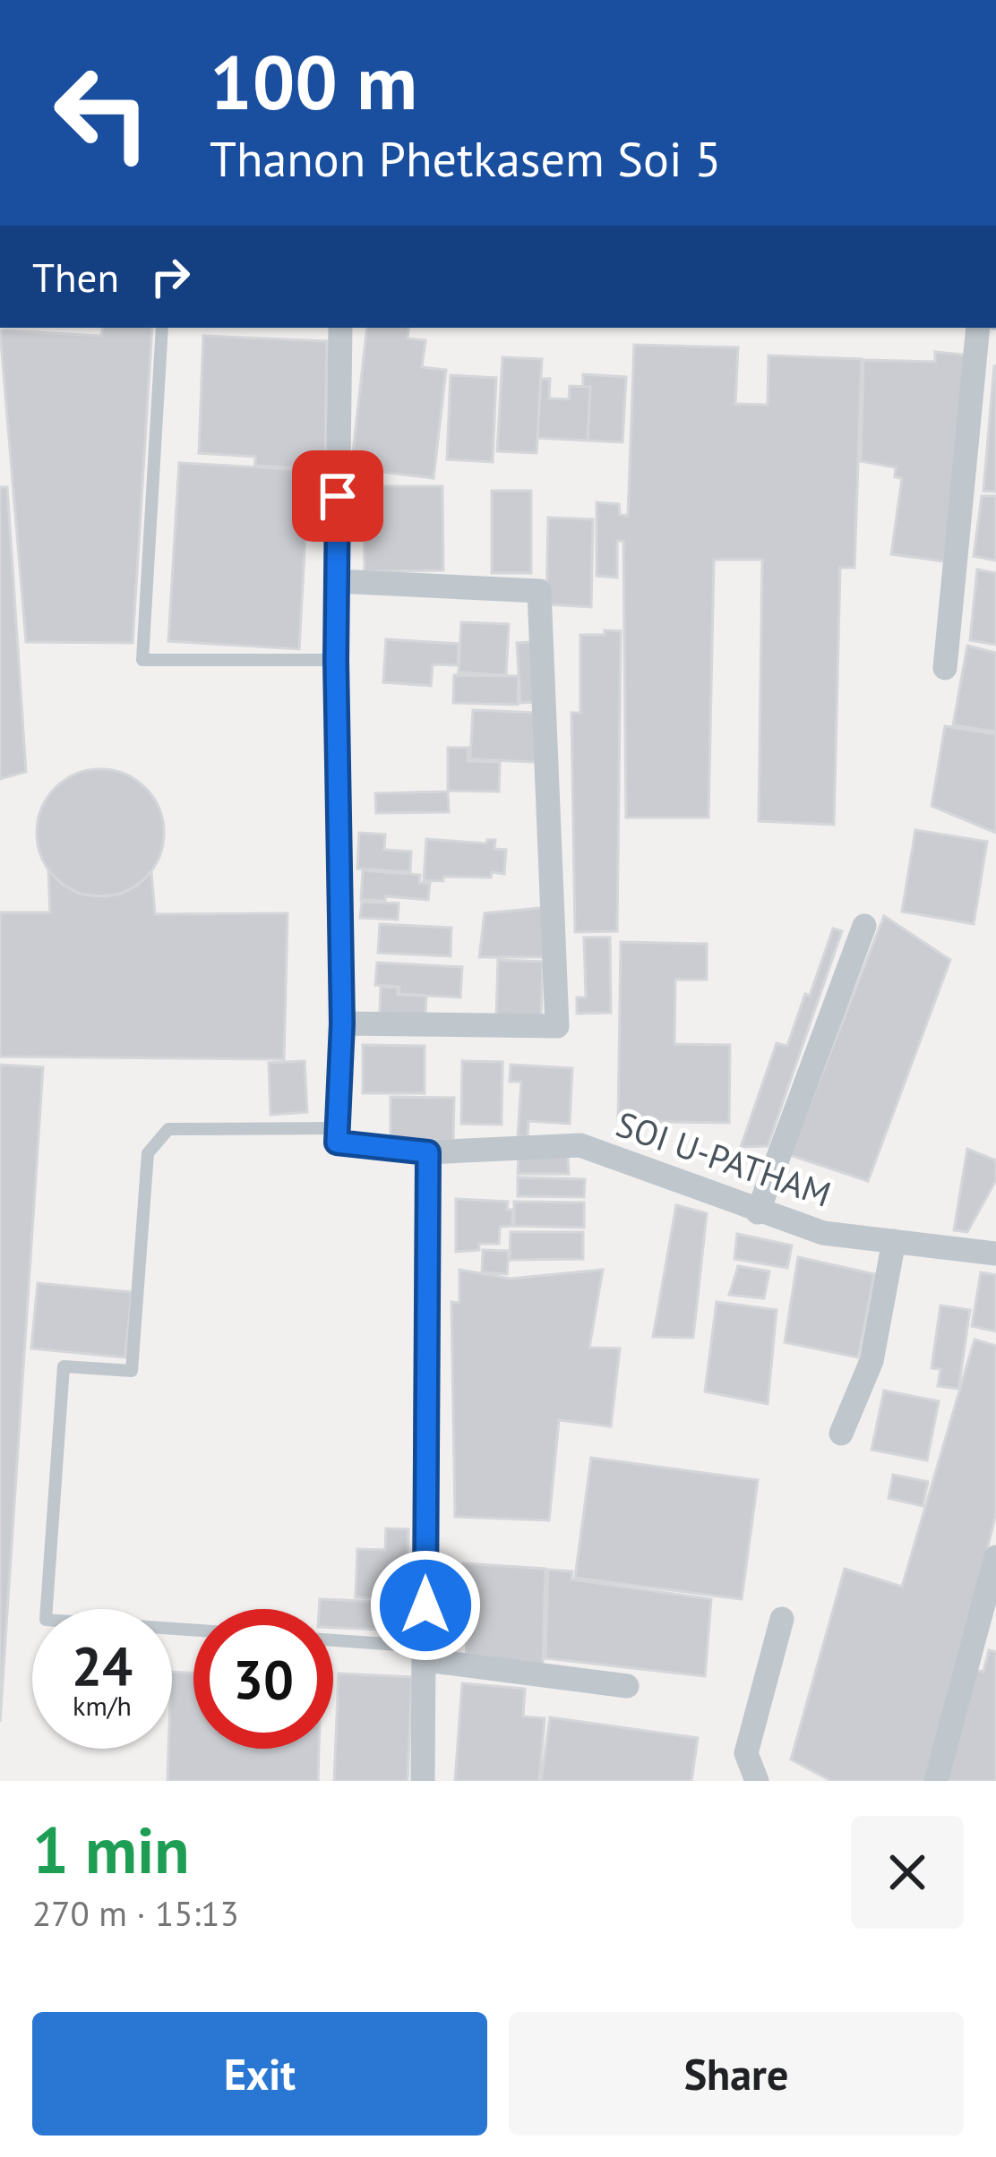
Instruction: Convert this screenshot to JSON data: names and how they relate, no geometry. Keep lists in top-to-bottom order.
{
  "streets": {
    "street": ["SOI U-PATHAM"]
  },
  "page": {
    "turn": ["100 m", "Thanon Phetkasem Soi 5"],
    "then": "Then",
    "speed": "24 km/h",
    "limit": "30",
    "heading": ["1 min", "270 m · 15:13"],
    "buttons": ["Exit", "Share"]
  }
}
